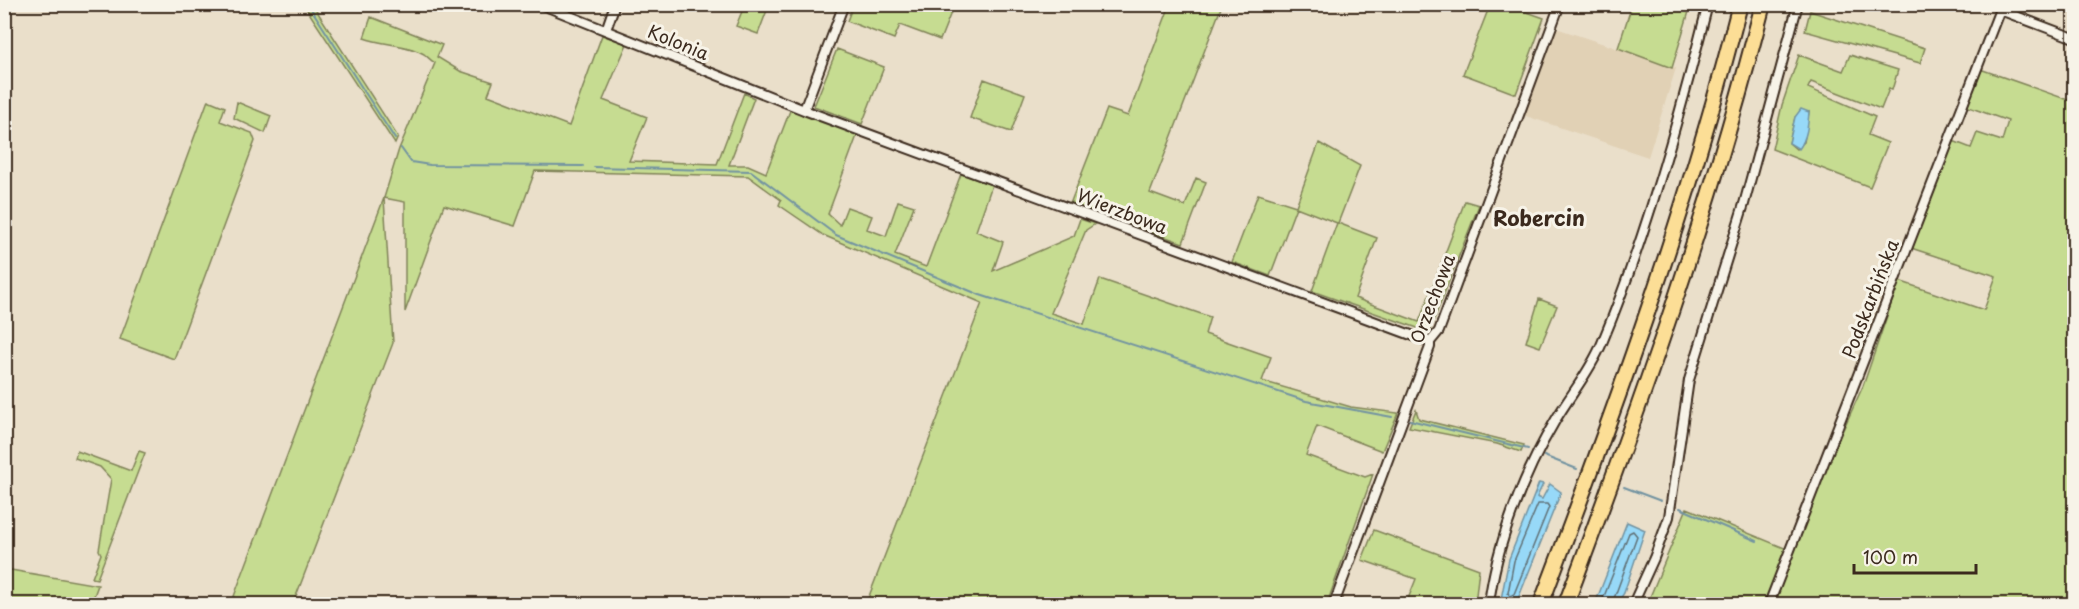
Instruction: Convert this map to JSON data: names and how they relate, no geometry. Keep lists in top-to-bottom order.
{
  "streets": {
    "street": [
      "Kolonia",
      "Wierzbowa",
      "Orzechowa",
      "Podskarbińska"
    ]
  },
  "crossings": [
    ["Kolonia", "Wierzbowa"],
    ["Wierzbowa", "Orzechowa"]
  ],
  "districts": ["Robercin"],
  "scale_bar": "100 m"
}
